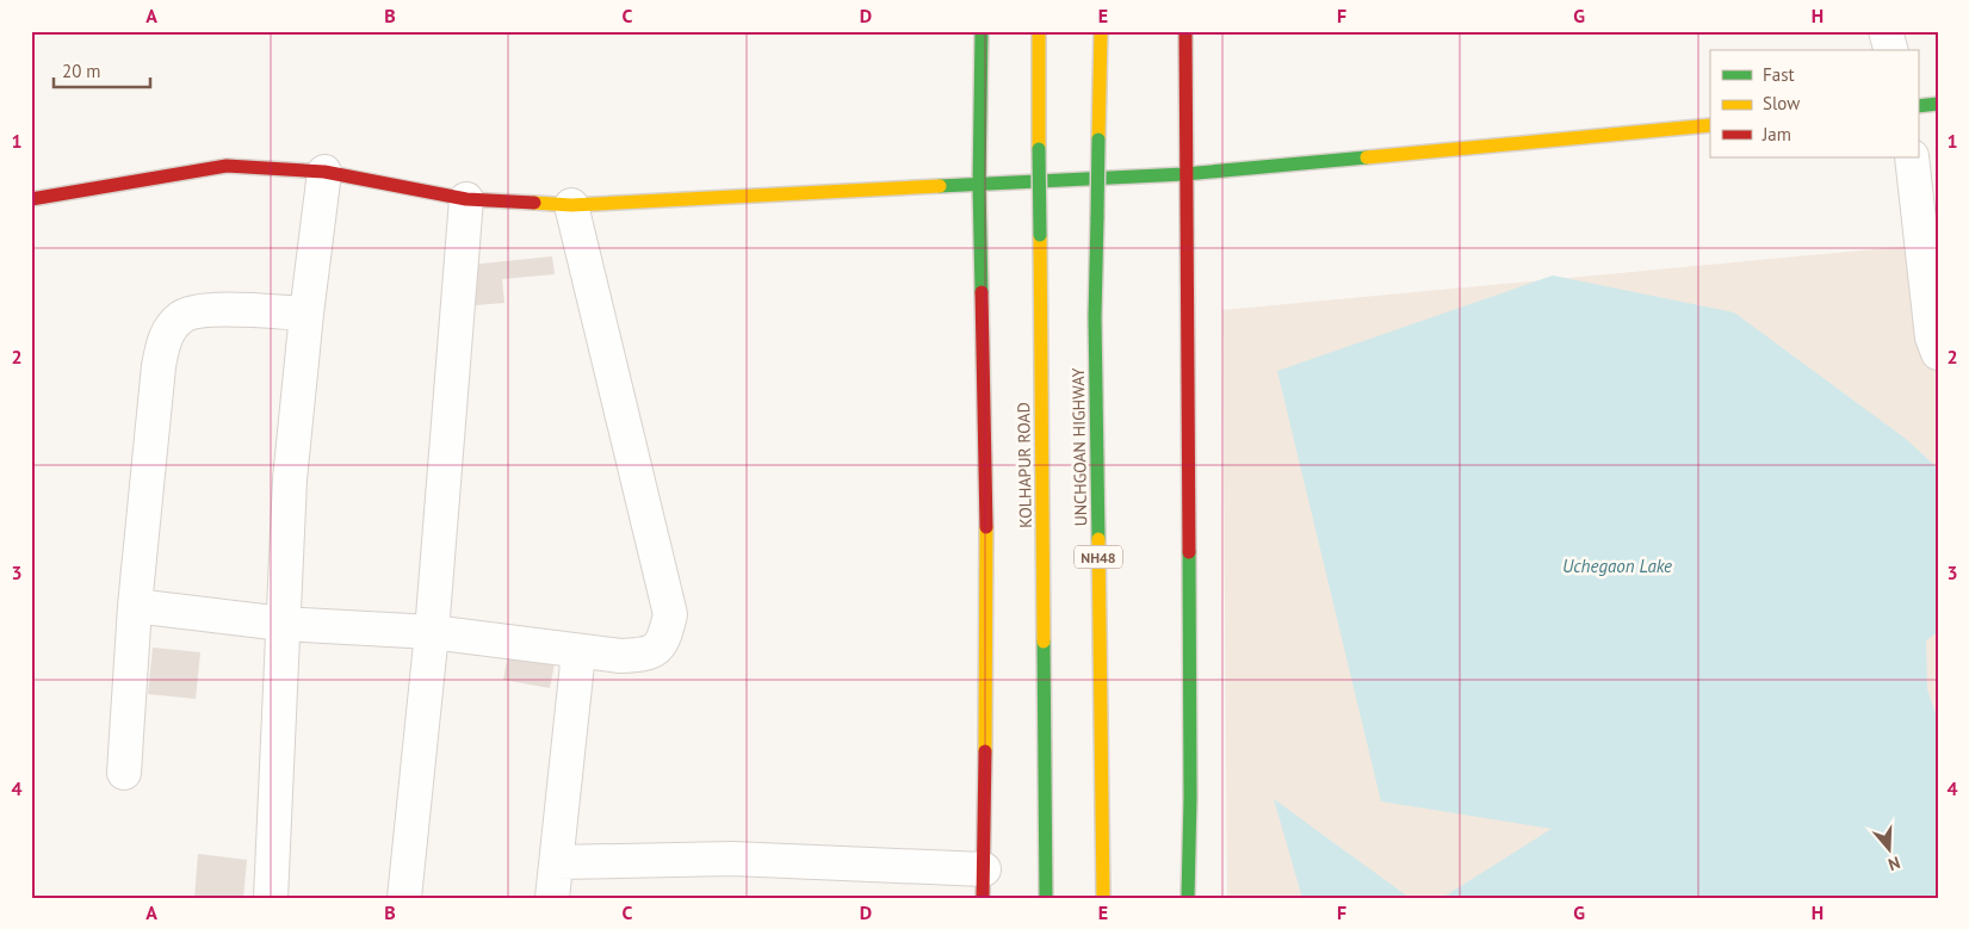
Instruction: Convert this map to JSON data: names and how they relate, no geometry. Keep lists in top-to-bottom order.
{
  "streets": {
    "main road": ["UNCHGOAN HIGHWAY", "KOLHAPUR ROAD", "NH48"]
  },
  "water": ["Uchegaon Lake"],
  "legend": ["Fast", "Slow", "Jam"],
  "scale_bar": "20 m",
  "north": "bottom",
  "grid": {
    "columns": [
      "A",
      "B",
      "C",
      "D",
      "E",
      "F",
      "G",
      "H"
    ],
    "rows": [
      "1",
      "2",
      "3",
      "4"
    ]
  }
}
